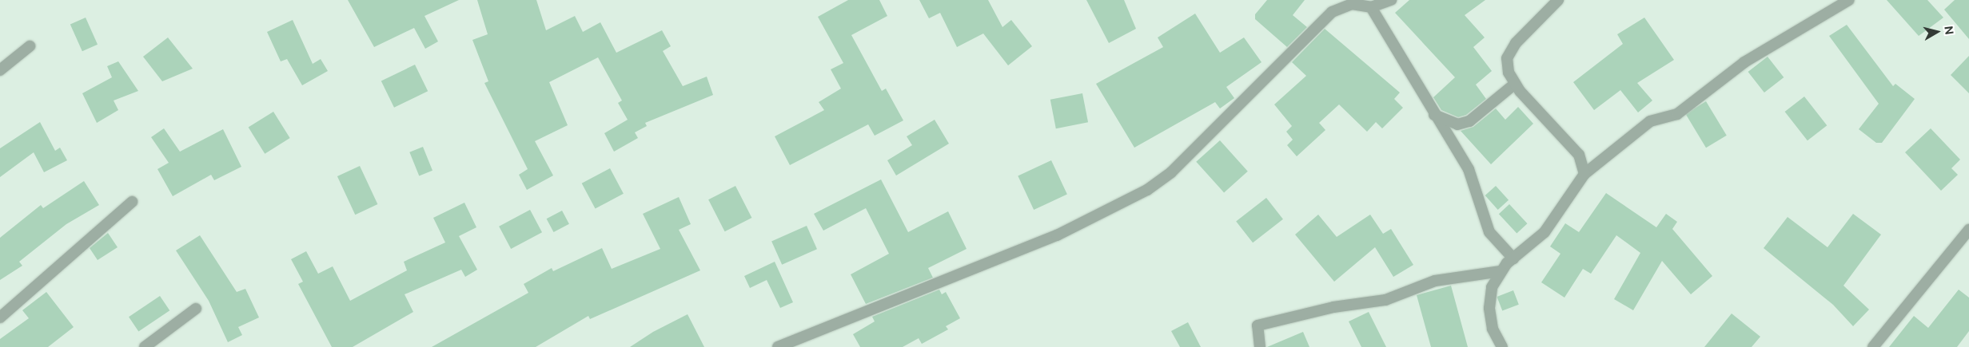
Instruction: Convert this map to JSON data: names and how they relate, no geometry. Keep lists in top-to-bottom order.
{
  "north": "right"
}
